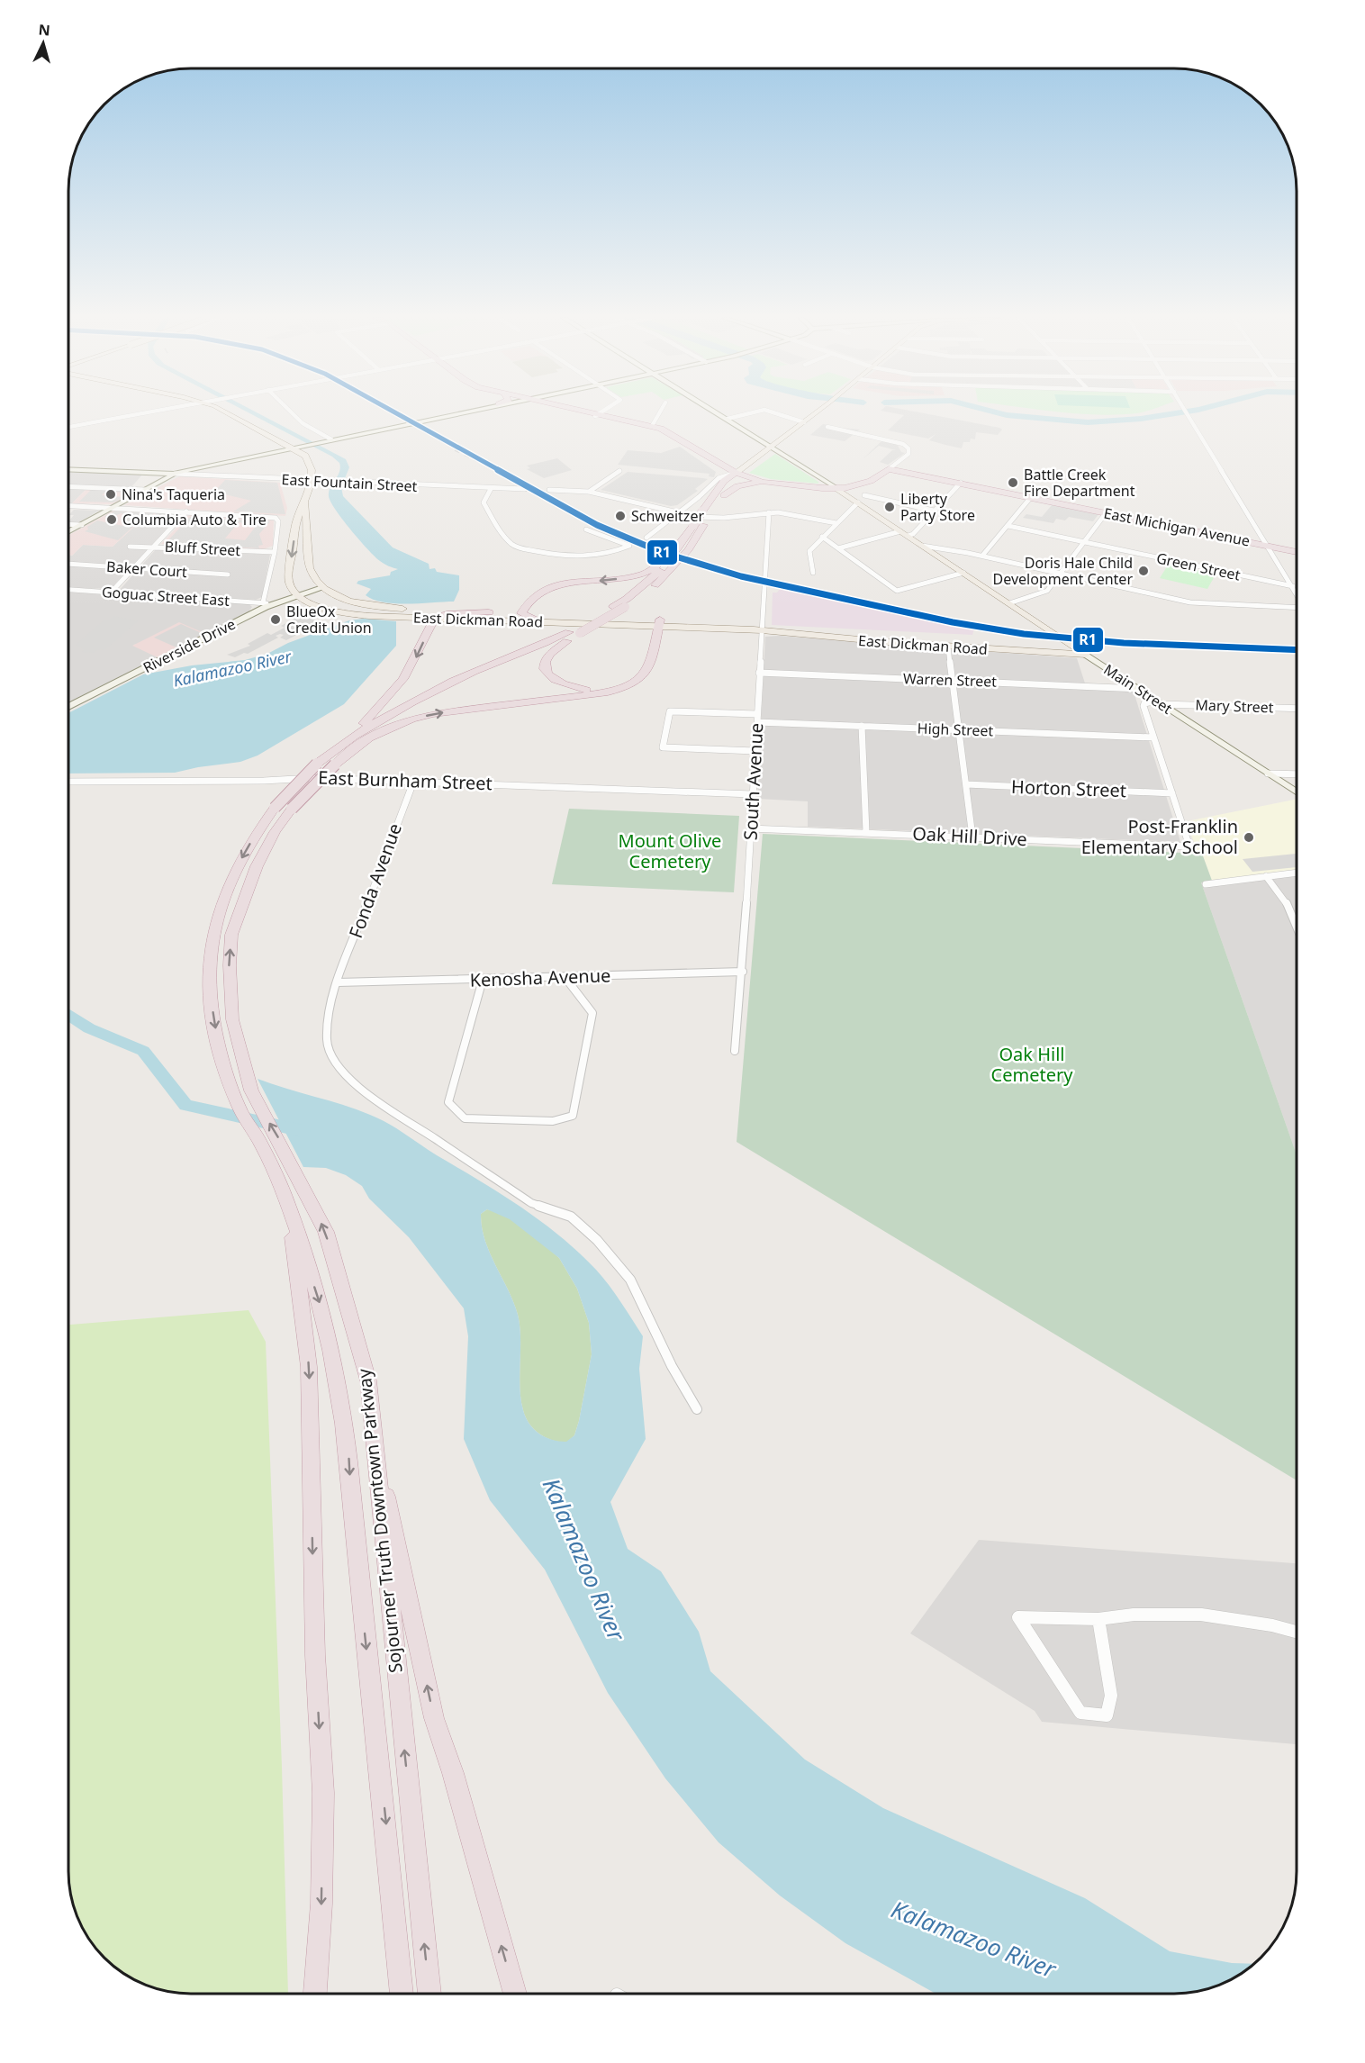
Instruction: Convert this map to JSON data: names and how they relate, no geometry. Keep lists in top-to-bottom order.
{
  "streets": {
    "highway": ["East Michigan Avenue", "Sojourner Truth Downtown Parkway"],
    "main road": ["East Dickman Road", "Main Street"],
    "street": [
      "East Fountain Street",
      "Bluff Street",
      "Green Street",
      "Baker Court",
      "Goguac Street East",
      "Riverside Drive",
      "Warren Street",
      "Mary Street",
      "High Street",
      "East Burnham Street",
      "South Avenue",
      "Horton Street",
      "Oak Hill Drive",
      "Fonda Avenue",
      "Kenosha Avenue"
    ]
  },
  "crossings": [
    ["Goguac Street East", "Riverside Drive"],
    ["East Dickman Road", "Riverside Drive"],
    ["East Dickman Road", "Main Street"],
    ["East Dickman Road", "South Avenue"],
    ["Warren Street", "Main Street"],
    ["Warren Street", "South Avenue"],
    ["Main Street", "Mary Street"],
    ["High Street", "South Avenue"],
    ["East Burnham Street", "South Avenue"],
    ["East Burnham Street", "Fonda Avenue"],
    ["South Avenue", "Oak Hill Drive"],
    ["South Avenue", "Kenosha Avenue"],
    ["Horton Street", "Oak Hill Drive"],
    ["Fonda Avenue", "Kenosha Avenue"]
  ],
  "water": ["Kalamazoo River"],
  "parks": ["Mount Olive Cemetery", "Oak Hill Cemetery"],
  "places": [
    "Battle Creek Fire Department",
    "Nina's Taqueria",
    "Liberty Party Store",
    "Schweitzer",
    "Columbia Auto & Tire",
    "Doris Hale Child Development Center",
    "BlueOx Credit Union",
    "Post-Franklin Elementary School"
  ],
  "lines": ["transit line R1"],
  "north": "top"
}
